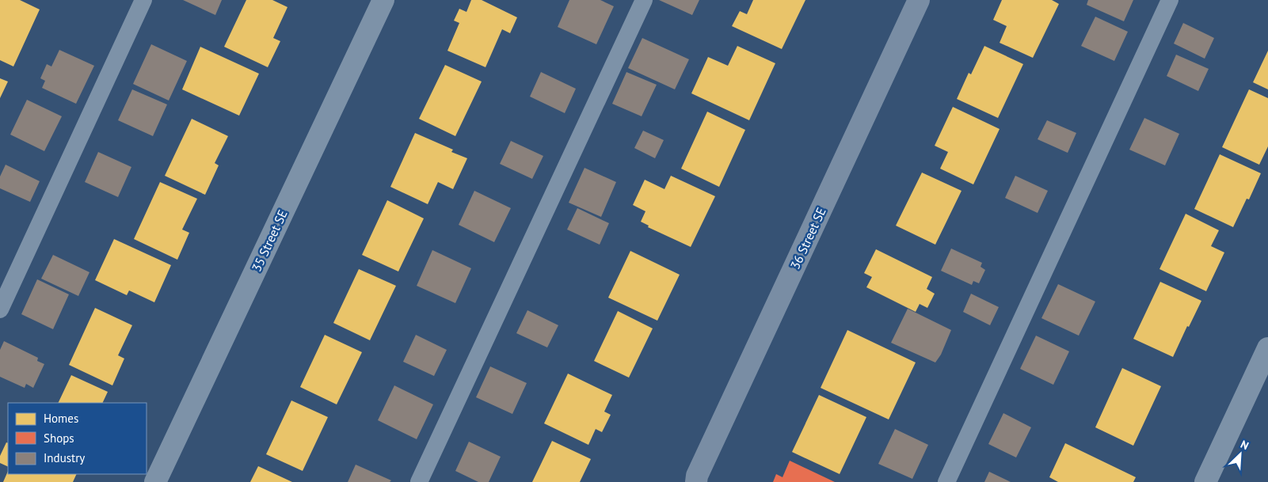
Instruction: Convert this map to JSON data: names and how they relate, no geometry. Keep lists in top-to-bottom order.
{
  "streets": {
    "main road": ["36 Street SE"],
    "street": ["35 Street SE"]
  },
  "legend": ["Homes", "Shops", "Industry"],
  "north": "top right"
}
